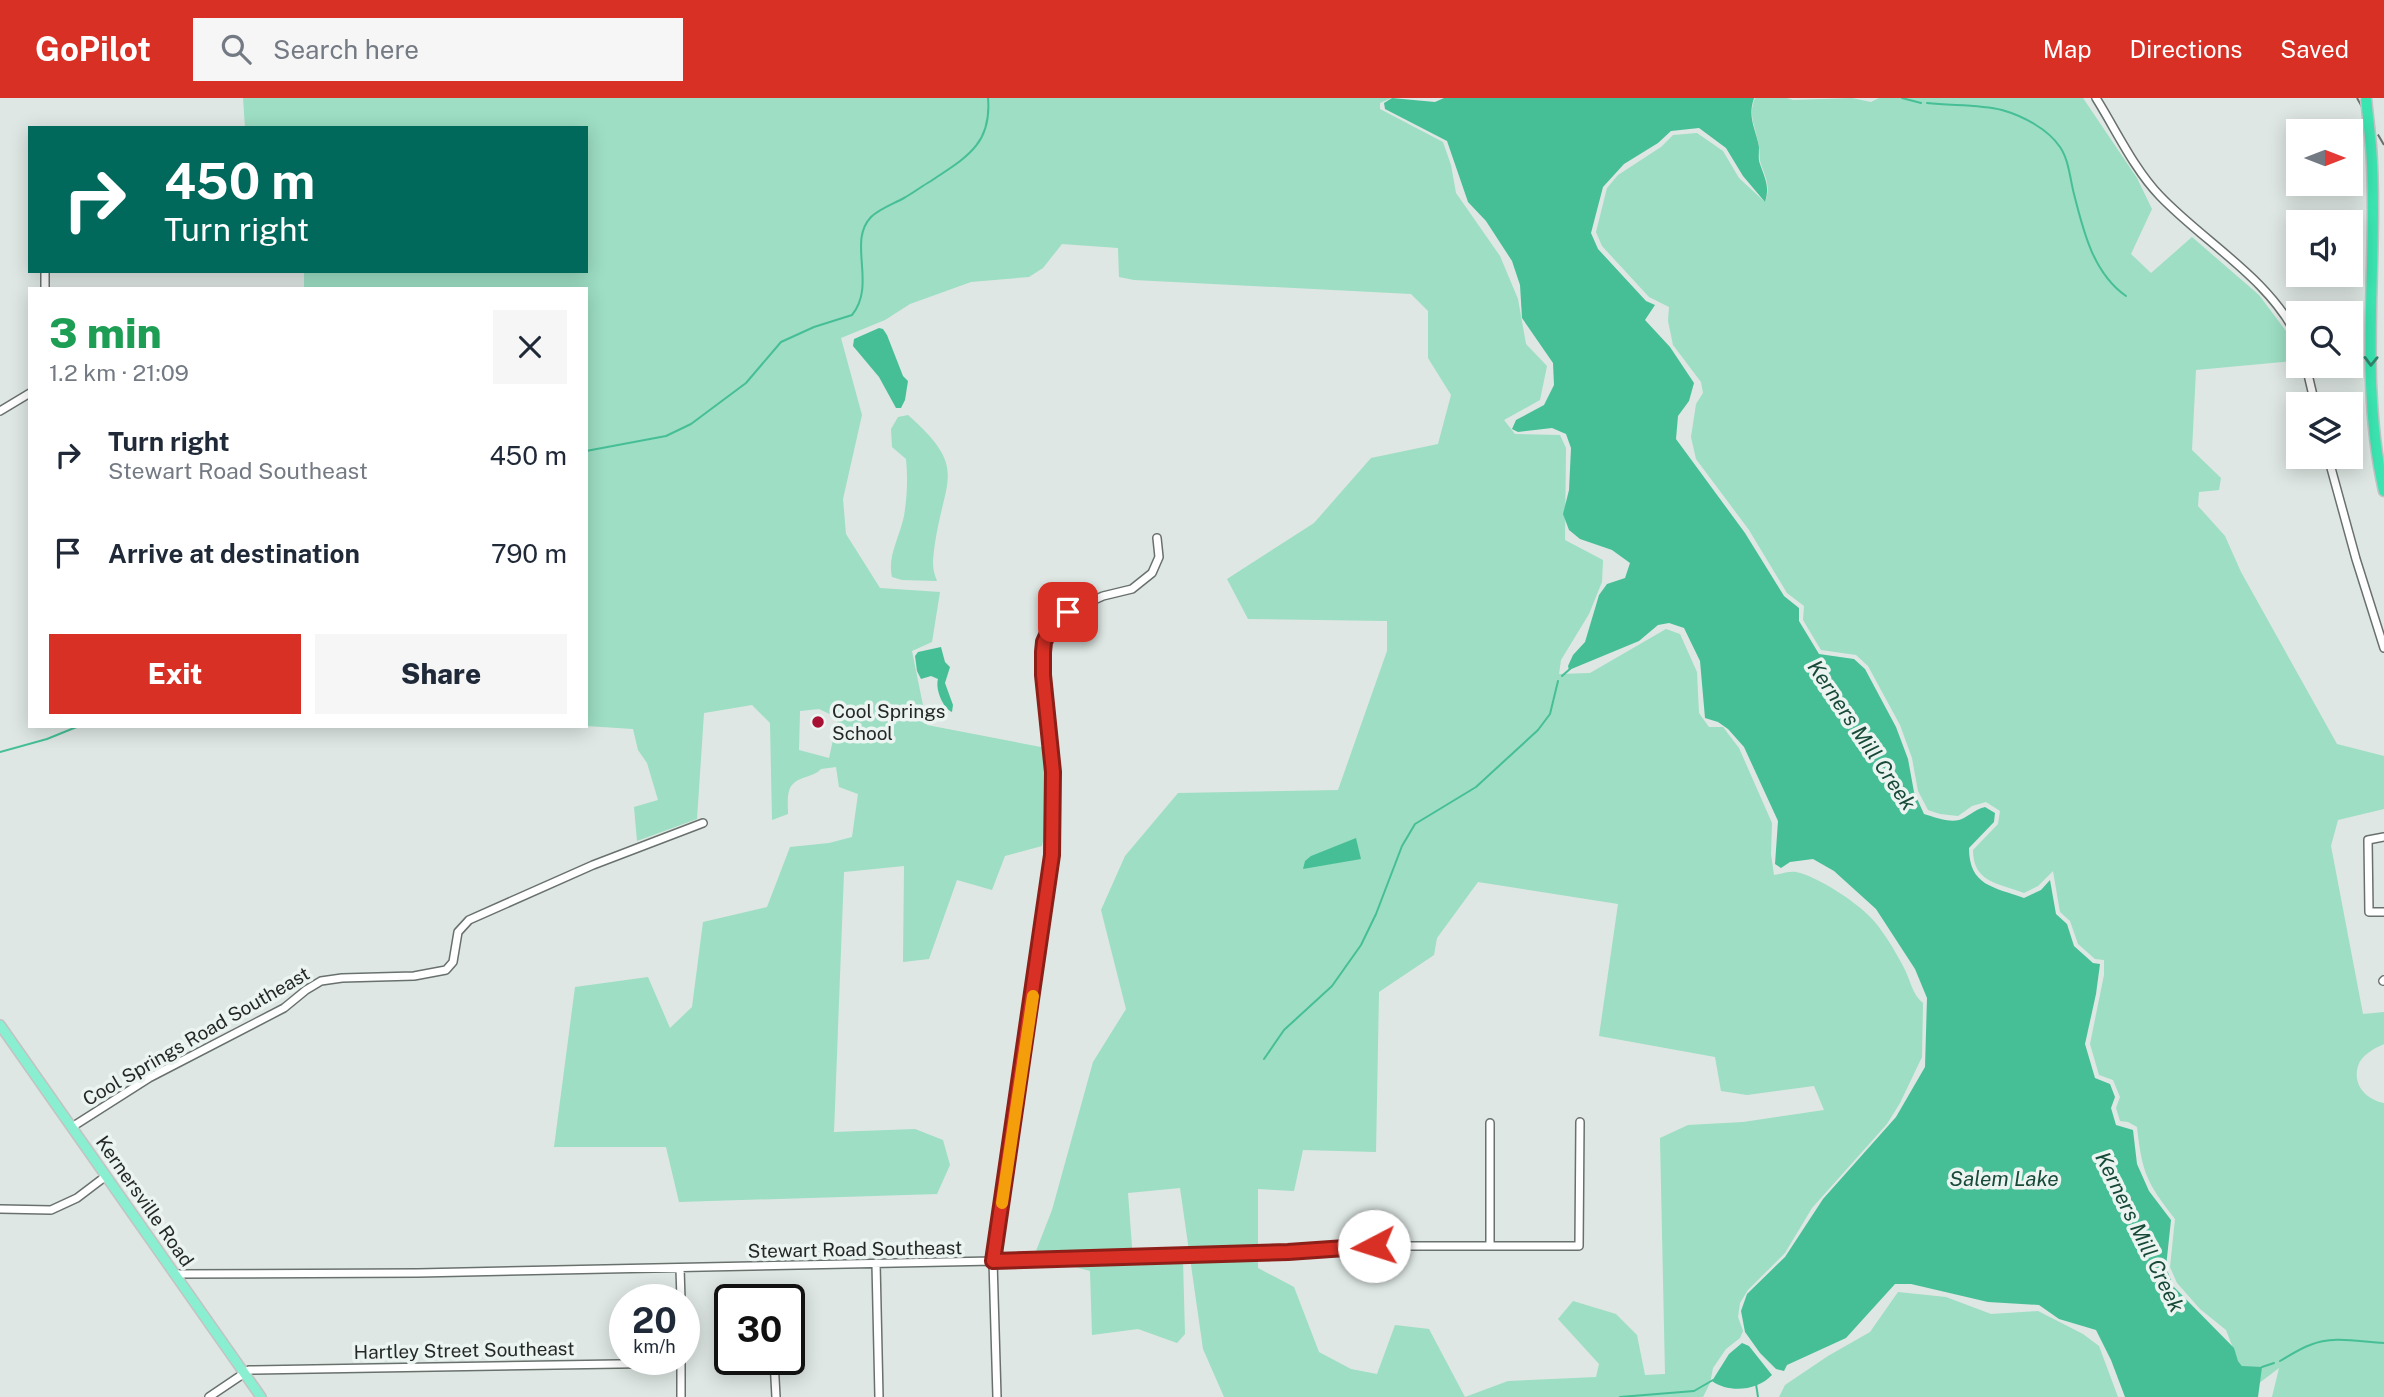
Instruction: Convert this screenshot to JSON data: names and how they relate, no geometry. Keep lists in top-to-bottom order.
{
  "streets": {
    "main road": ["Kernersville Road"],
    "street": ["Cool Springs Road Southeast", "Stewart Road Southeast", "Hartley Street Southeast"]
  },
  "crossings": [
    ["Cool Springs Road Southeast", "Kernersville Road"],
    ["Kernersville Road", "Stewart Road Southeast"],
    ["Kernersville Road", "Hartley Street Southeast"]
  ],
  "water": ["Kerners Mill Creek", "Salem Lake"],
  "places": ["Cool Springs School"],
  "north": "right",
  "page": {
    "header": "GoPilot",
    "search": "Search here",
    "nav": ["Map", "Directions", "Saved"],
    "turn": ["450 m", "Turn right"],
    "heading": ["3 min", "1.2 km · 21:09"],
    "list": [
      {
        "name": "Turn right",
        "note": "Stewart Road Southeast",
        "value": "450 m"
      },
      {
        "name": "Arrive at destination",
        "value": "790 m"
      }
    ],
    "buttons": ["Exit", "Share"],
    "speed": "20 km/h",
    "limit": "30"
  }
}
